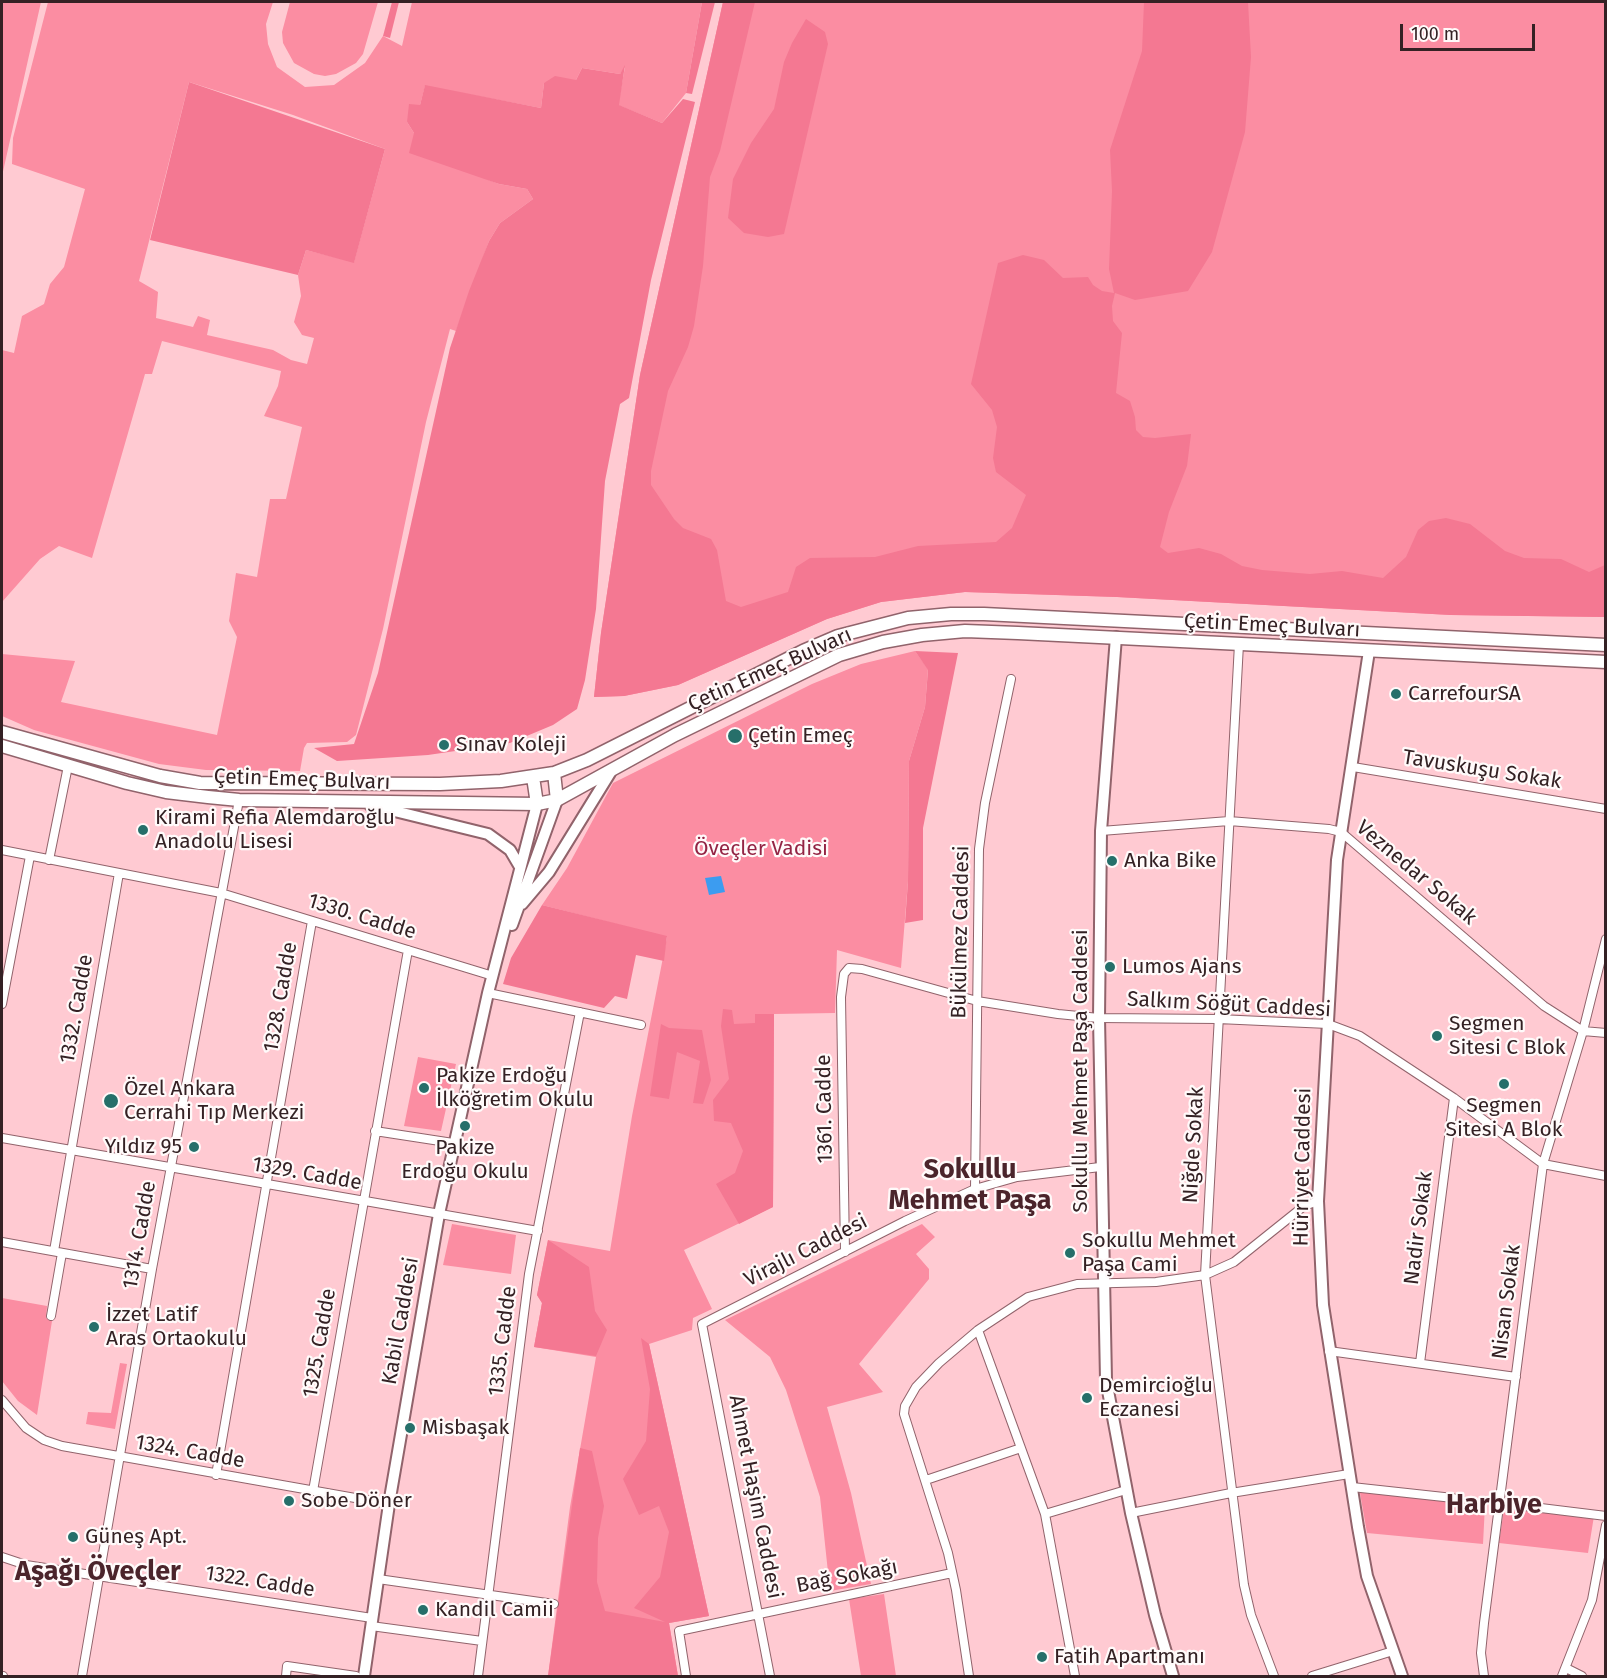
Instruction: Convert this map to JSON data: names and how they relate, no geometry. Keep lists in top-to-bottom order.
{
  "streets": {
    "main road": [
      "Çetin Emeç Bulvarı",
      "Sokullu Mehmet Paşa Caddesi",
      "Hürriyet Caddesi",
      "Kabil Caddesi"
    ],
    "street": [
      "Tavuskuşu Sokak",
      "Veznedar Sokak",
      "1330. Cadde",
      "Bükülmez Caddesi",
      "1328. Cadde",
      "Salkım Söğüt Caddesi",
      "1332. Cadde",
      "1361. Cadde",
      "Niğde Sokak",
      "1329. Cadde",
      "Nadir Sokak",
      "1314. Cadde",
      "Virajlı Caddesi",
      "Nisan Sokak",
      "1335. Cadde",
      "1325. Cadde",
      "1324. Cadde",
      "Ahmet Haşim Caddesi",
      "Bağ Sokağı",
      "1322. Cadde"
    ]
  },
  "crossings": [
    ["Çetin Emeç Bulvarı", "Sokullu Mehmet Paşa Caddesi"],
    ["Çetin Emeç Bulvarı", "Niğde Sokak"],
    ["Çetin Emeç Bulvarı", "Hürriyet Caddesi"],
    ["Çetin Emeç Bulvarı", "1314. Cadde"],
    ["Çetin Emeç Bulvarı", "Kabil Caddesi"],
    ["Tavuskuşu Sokak", "Hürriyet Caddesi"],
    ["Veznedar Sokak", "Sokullu Mehmet Paşa Caddesi"],
    ["Veznedar Sokak", "Niğde Sokak"],
    ["Veznedar Sokak", "Hürriyet Caddesi"],
    ["Veznedar Sokak", "Nisan Sokak"],
    ["1330. Cadde", "1328. Cadde"],
    ["1330. Cadde", "1332. Cadde"],
    ["1330. Cadde", "1314. Cadde"],
    ["1330. Cadde", "Kabil Caddesi"],
    ["1330. Cadde", "1325. Cadde"],
    ["Bükülmez Caddesi", "Salkım Söğüt Caddesi"],
    ["Bükülmez Caddesi", "Virajlı Caddesi"],
    ["1328. Cadde", "1329. Cadde"],
    ["1328. Cadde", "1324. Cadde"],
    ["Salkım Söğüt Caddesi", "Sokullu Mehmet Paşa Caddesi"],
    ["Salkım Söğüt Caddesi", "1361. Cadde"],
    ["Salkım Söğüt Caddesi", "Niğde Sokak"],
    ["Salkım Söğüt Caddesi", "Hürriyet Caddesi"],
    ["Salkım Söğüt Caddesi", "Nadir Sokak"],
    ["Salkım Söğüt Caddesi", "Nisan Sokak"],
    ["1332. Cadde", "1329. Cadde"],
    ["Sokullu Mehmet Paşa Caddesi", "Virajlı Caddesi"],
    ["1361. Cadde", "Virajlı Caddesi"],
    ["1329. Cadde", "1314. Cadde"],
    ["1329. Cadde", "Kabil Caddesi"],
    ["1329. Cadde", "1335. Cadde"],
    ["1329. Cadde", "1325. Cadde"],
    ["1314. Cadde", "1324. Cadde"],
    ["1314. Cadde", "1322. Cadde"],
    ["Virajlı Caddesi", "Ahmet Haşim Caddesi"],
    ["Kabil Caddesi", "1324. Cadde"],
    ["Kabil Caddesi", "1322. Cadde"],
    ["1335. Cadde", "1322. Cadde"],
    ["1325. Cadde", "1324. Cadde"],
    ["Ahmet Haşim Caddesi", "Bağ Sokağı"]
  ],
  "districts": ["Sokullu Mehmet Paşa", "Harbiye", "Aşağı Öveçler"],
  "parks": ["Öveçler Vadisi"],
  "places": [
    "CarrefourSA",
    "Çetin Emeç",
    "Sınav Koleji",
    "Kirami Refia Alemdaroğlu Anadolu Lisesi",
    "Anka Bike",
    "Lumos Ajans",
    "Segmen Sitesi C Blok",
    "Segmen Sitesi A Blok",
    "Pakize Erdoğu İlköğretim Okulu",
    "Özel Ankara Cerrahi Tıp Merkezi",
    "Pakize Erdoğu Okulu",
    "Yıldız 95",
    "Sokullu Mehmet Paşa Cami",
    "İzzet Latif Aras Ortaokulu",
    "Demircioğlu Eczanesi",
    "Misbaşak",
    "Sobe Döner",
    "Güneş Apt.",
    "Kandil Camii",
    "Fatih Apartmanı"
  ],
  "scale_bar": "100 m"
}
